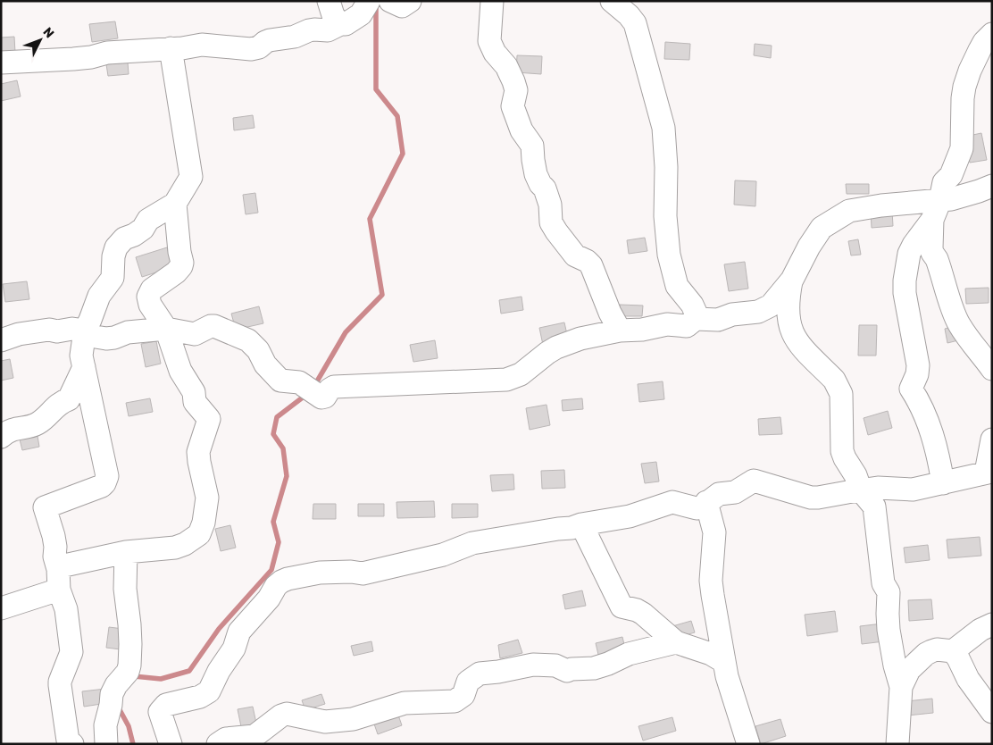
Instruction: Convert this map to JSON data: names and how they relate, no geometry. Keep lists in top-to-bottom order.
{
  "north": "top right"
}
